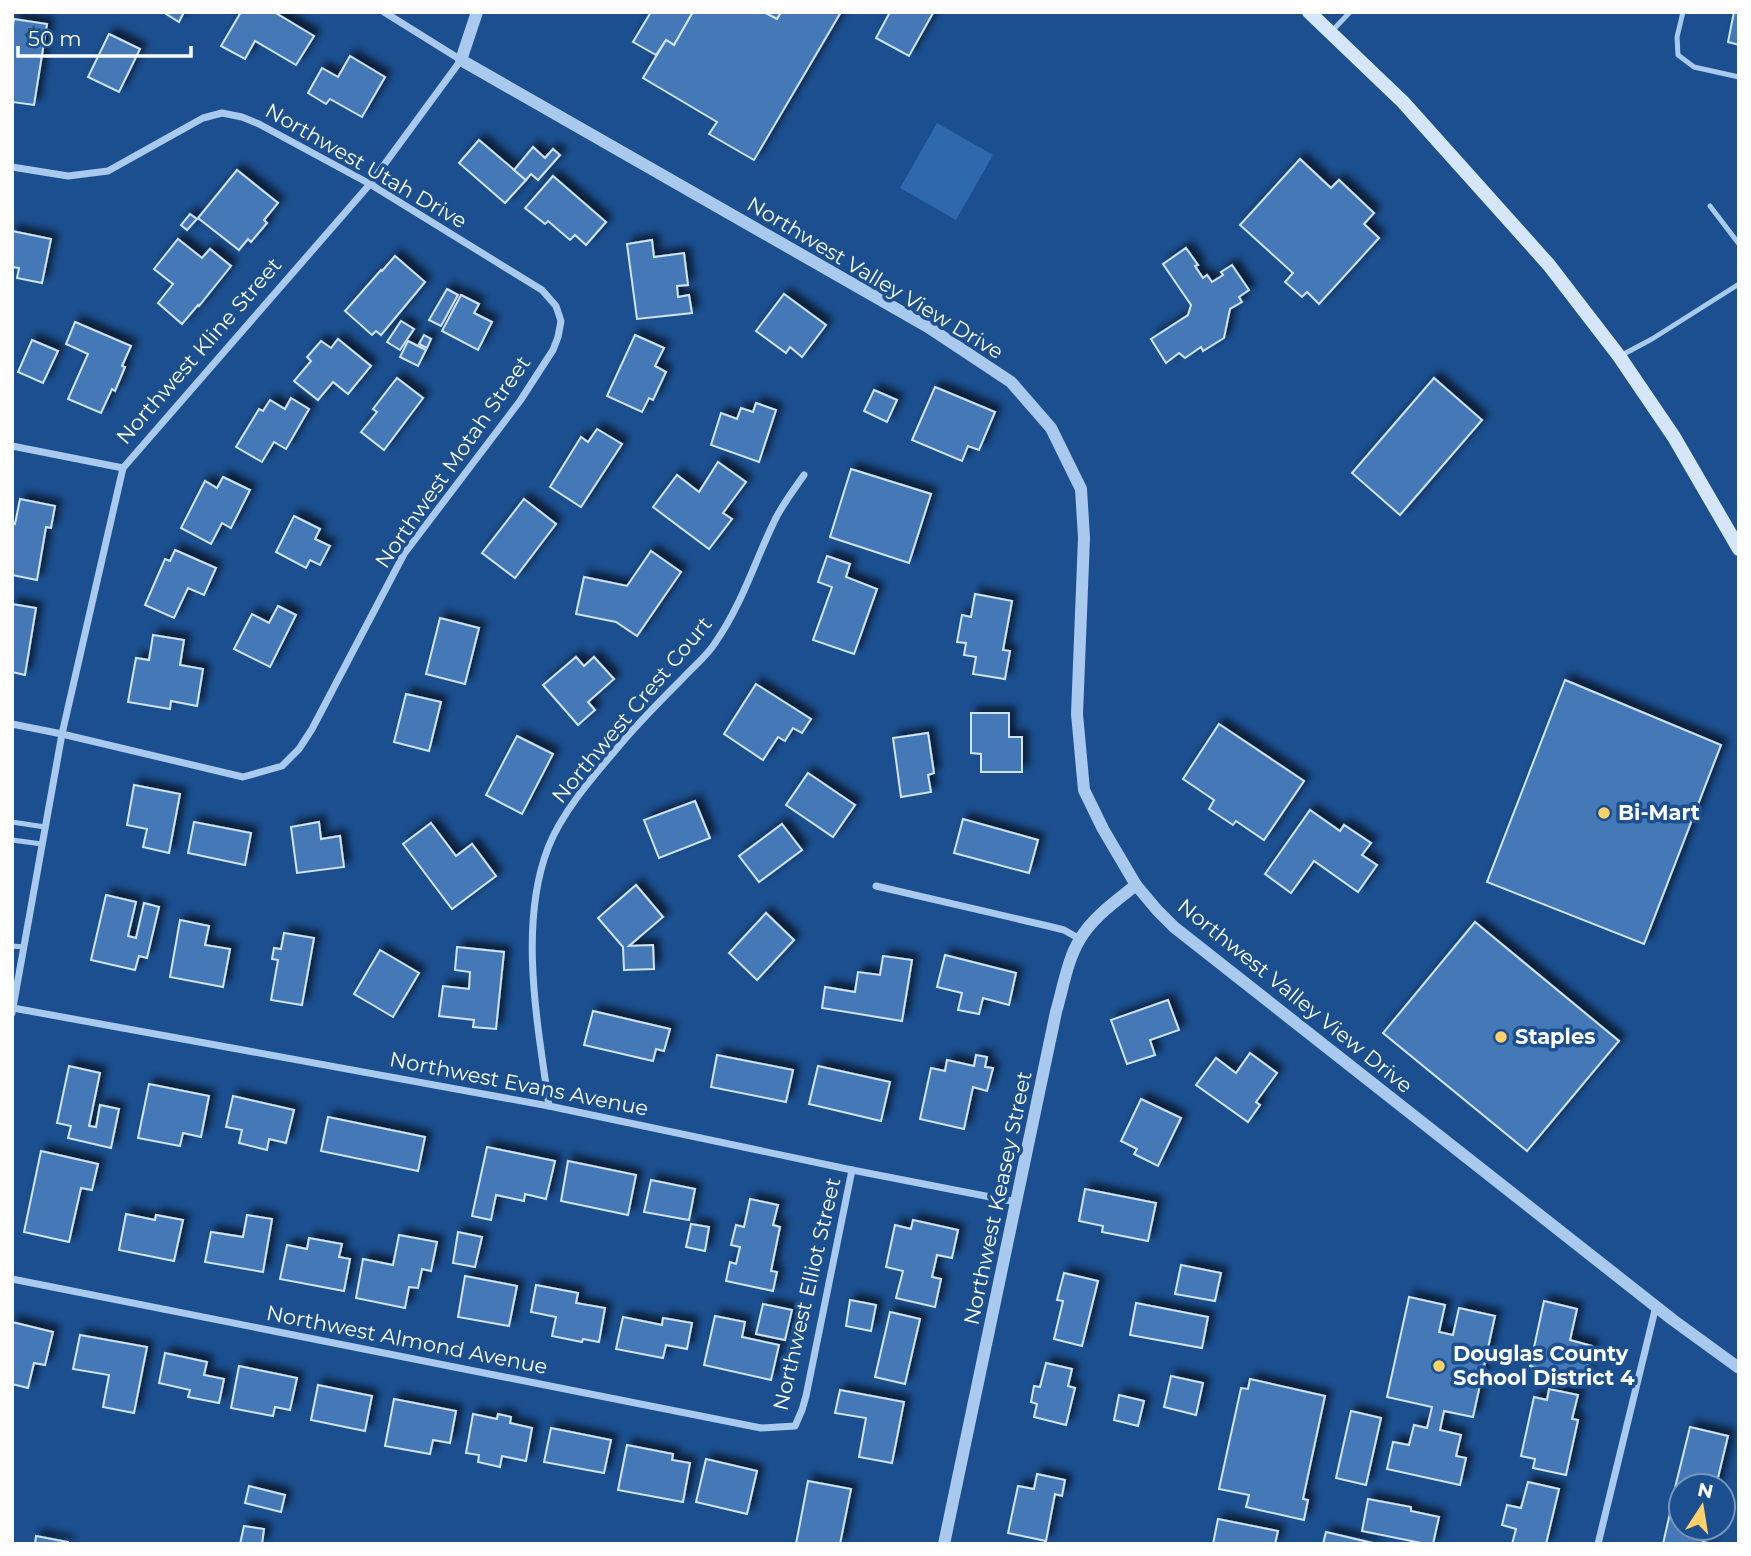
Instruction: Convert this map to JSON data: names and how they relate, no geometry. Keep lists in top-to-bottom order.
{
  "streets": {
    "street": [
      "Northwest Utah Drive",
      "Northwest Valley View Drive",
      "Northwest Kline Street",
      "Northwest Motah Street",
      "Northwest Crest Court",
      "Northwest Evans Avenue",
      "Northwest Keasey Street",
      "Northwest Elliot Street",
      "Northwest Almond Avenue"
    ]
  },
  "crossings": [
    ["Northwest Utah Drive", "Northwest Kline Street"],
    ["Northwest Utah Drive", "Northwest Motah Street"],
    ["Northwest Valley View Drive", "Northwest Kline Street"],
    ["Northwest Valley View Drive", "Northwest Keasey Street"],
    ["Northwest Kline Street", "Northwest Motah Street"],
    ["Northwest Kline Street", "Northwest Evans Avenue"],
    ["Northwest Crest Court", "Northwest Evans Avenue"],
    ["Northwest Evans Avenue", "Northwest Keasey Street"],
    ["Northwest Evans Avenue", "Northwest Elliot Street"],
    ["Northwest Elliot Street", "Northwest Almond Avenue"]
  ],
  "places": ["Bi-Mart", "Staples", "Douglas County School District 4"],
  "scale_bar": "50 m",
  "north": "top"
}
